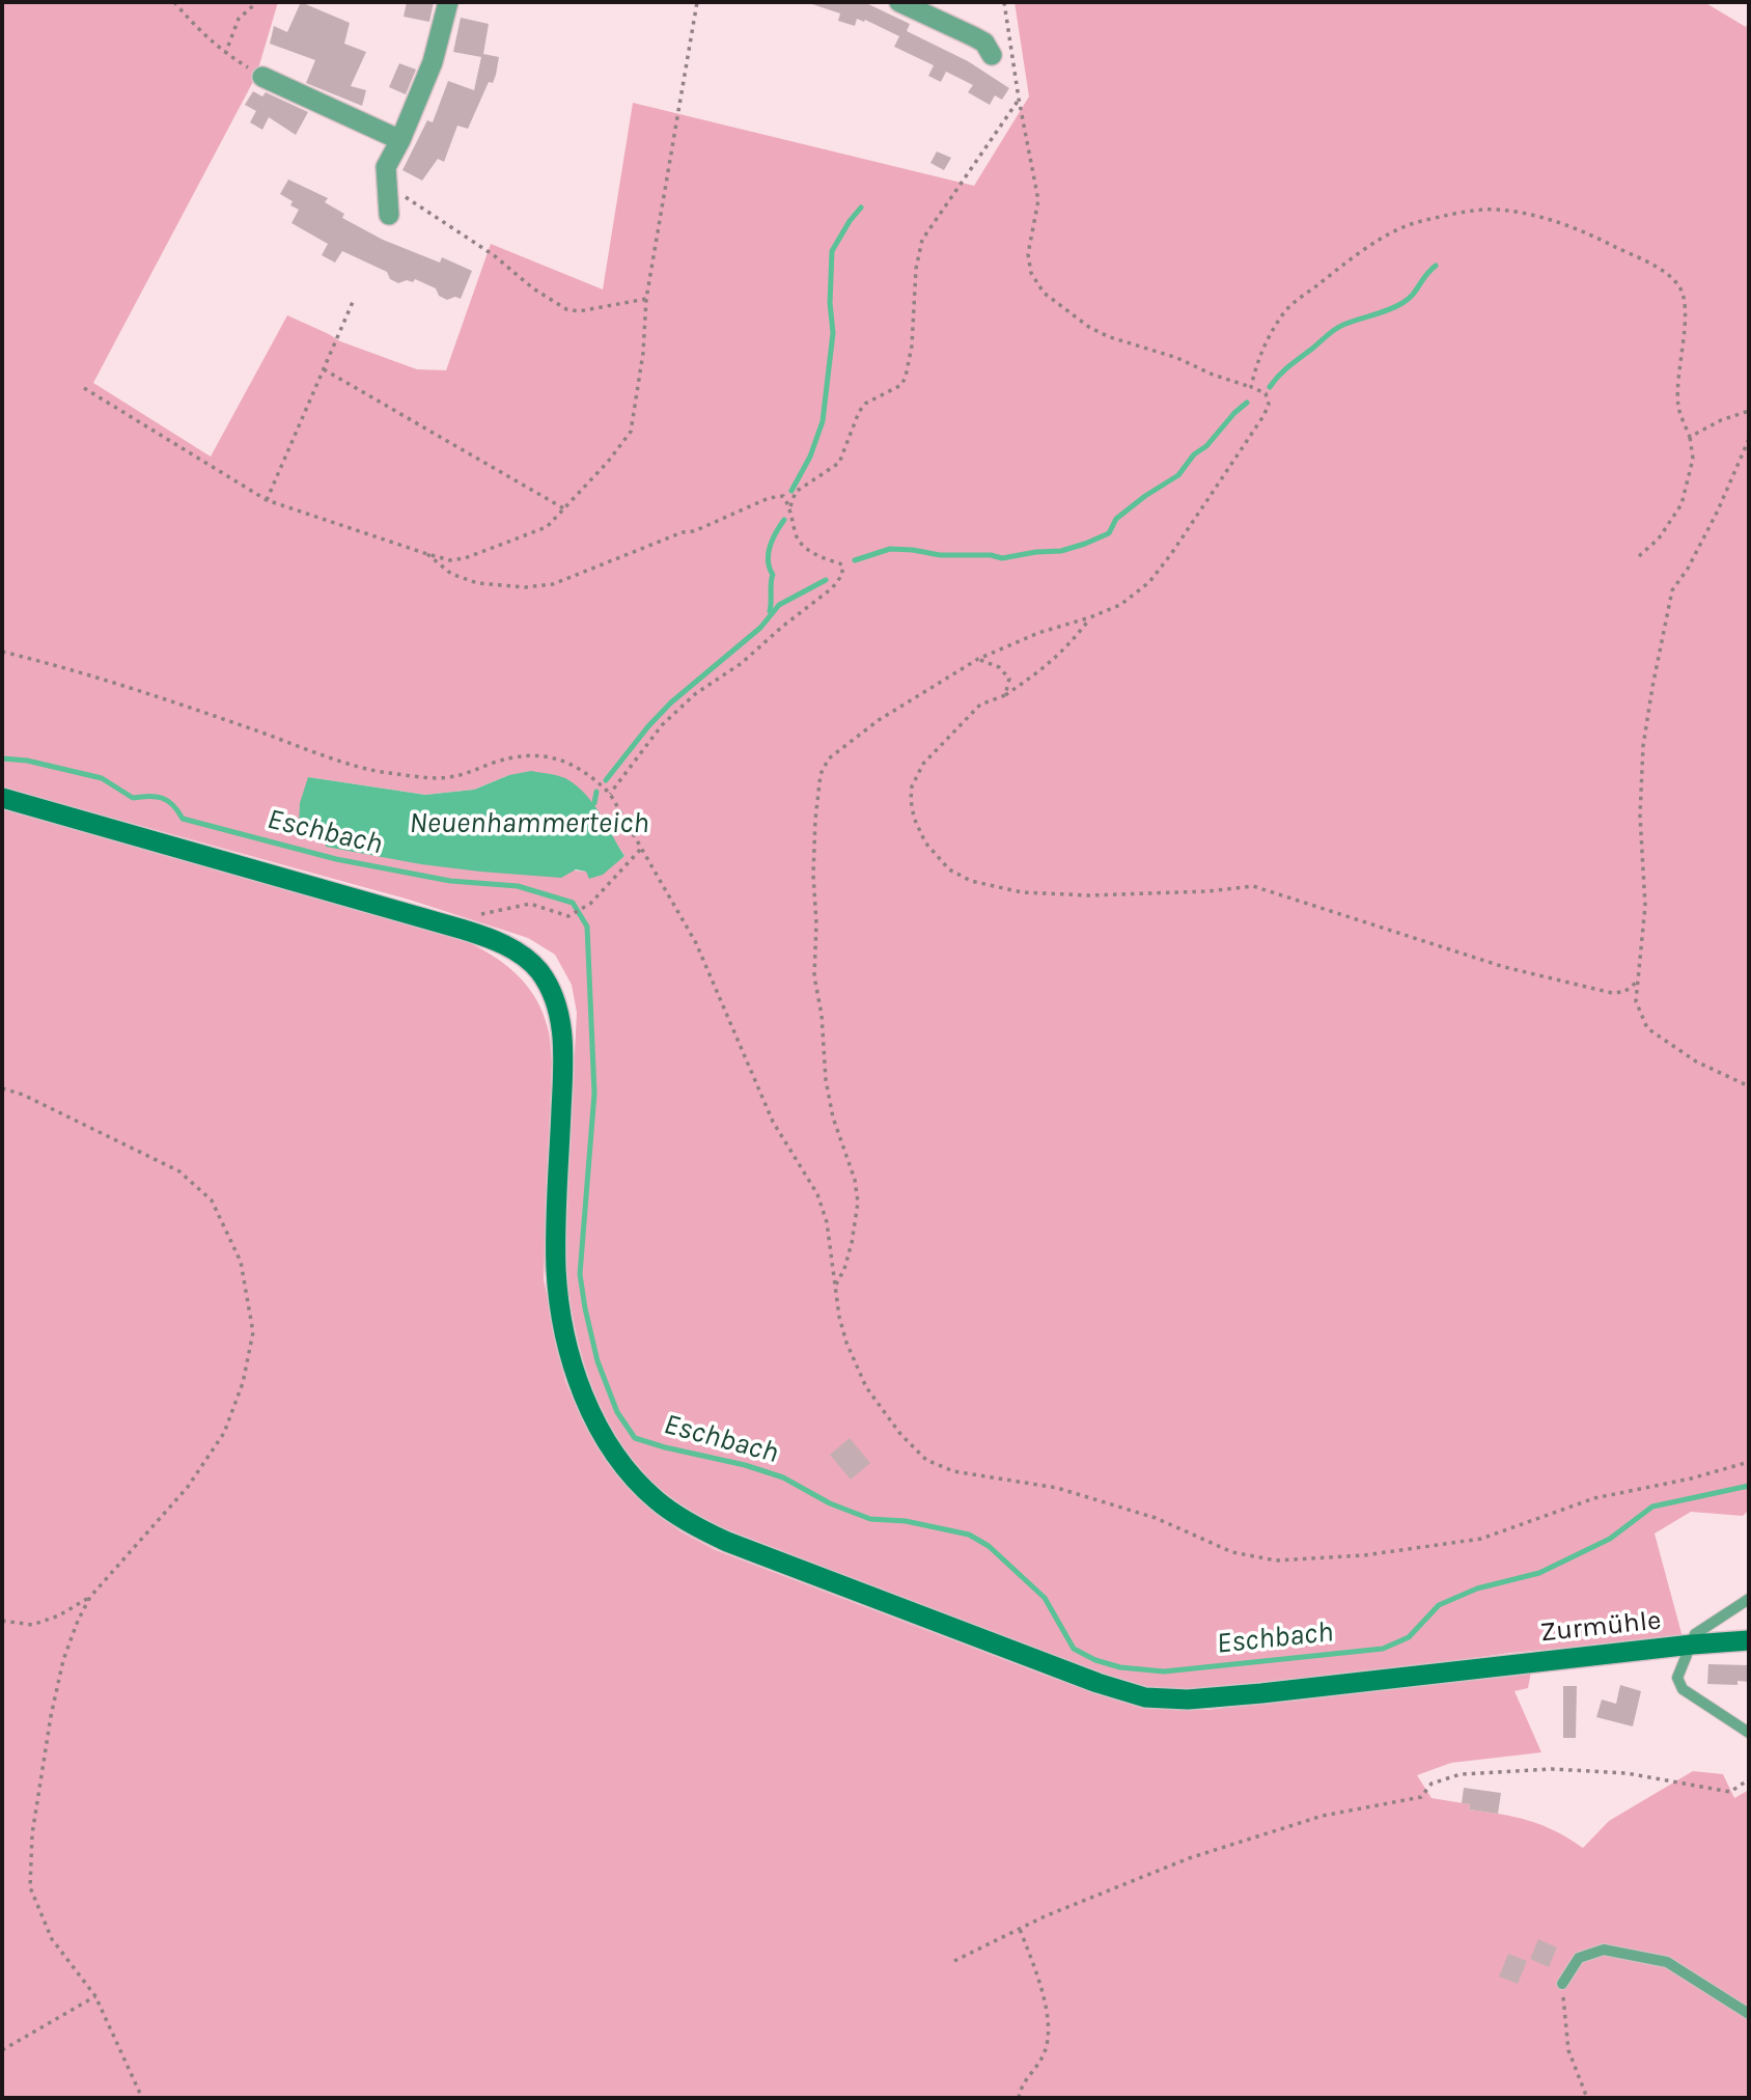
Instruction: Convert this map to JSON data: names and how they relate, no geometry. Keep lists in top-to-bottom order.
{
  "streets": {
    "main road": ["Zurmühle"]
  },
  "water": ["Neuenhammerteich", "Eschbach"]
}
